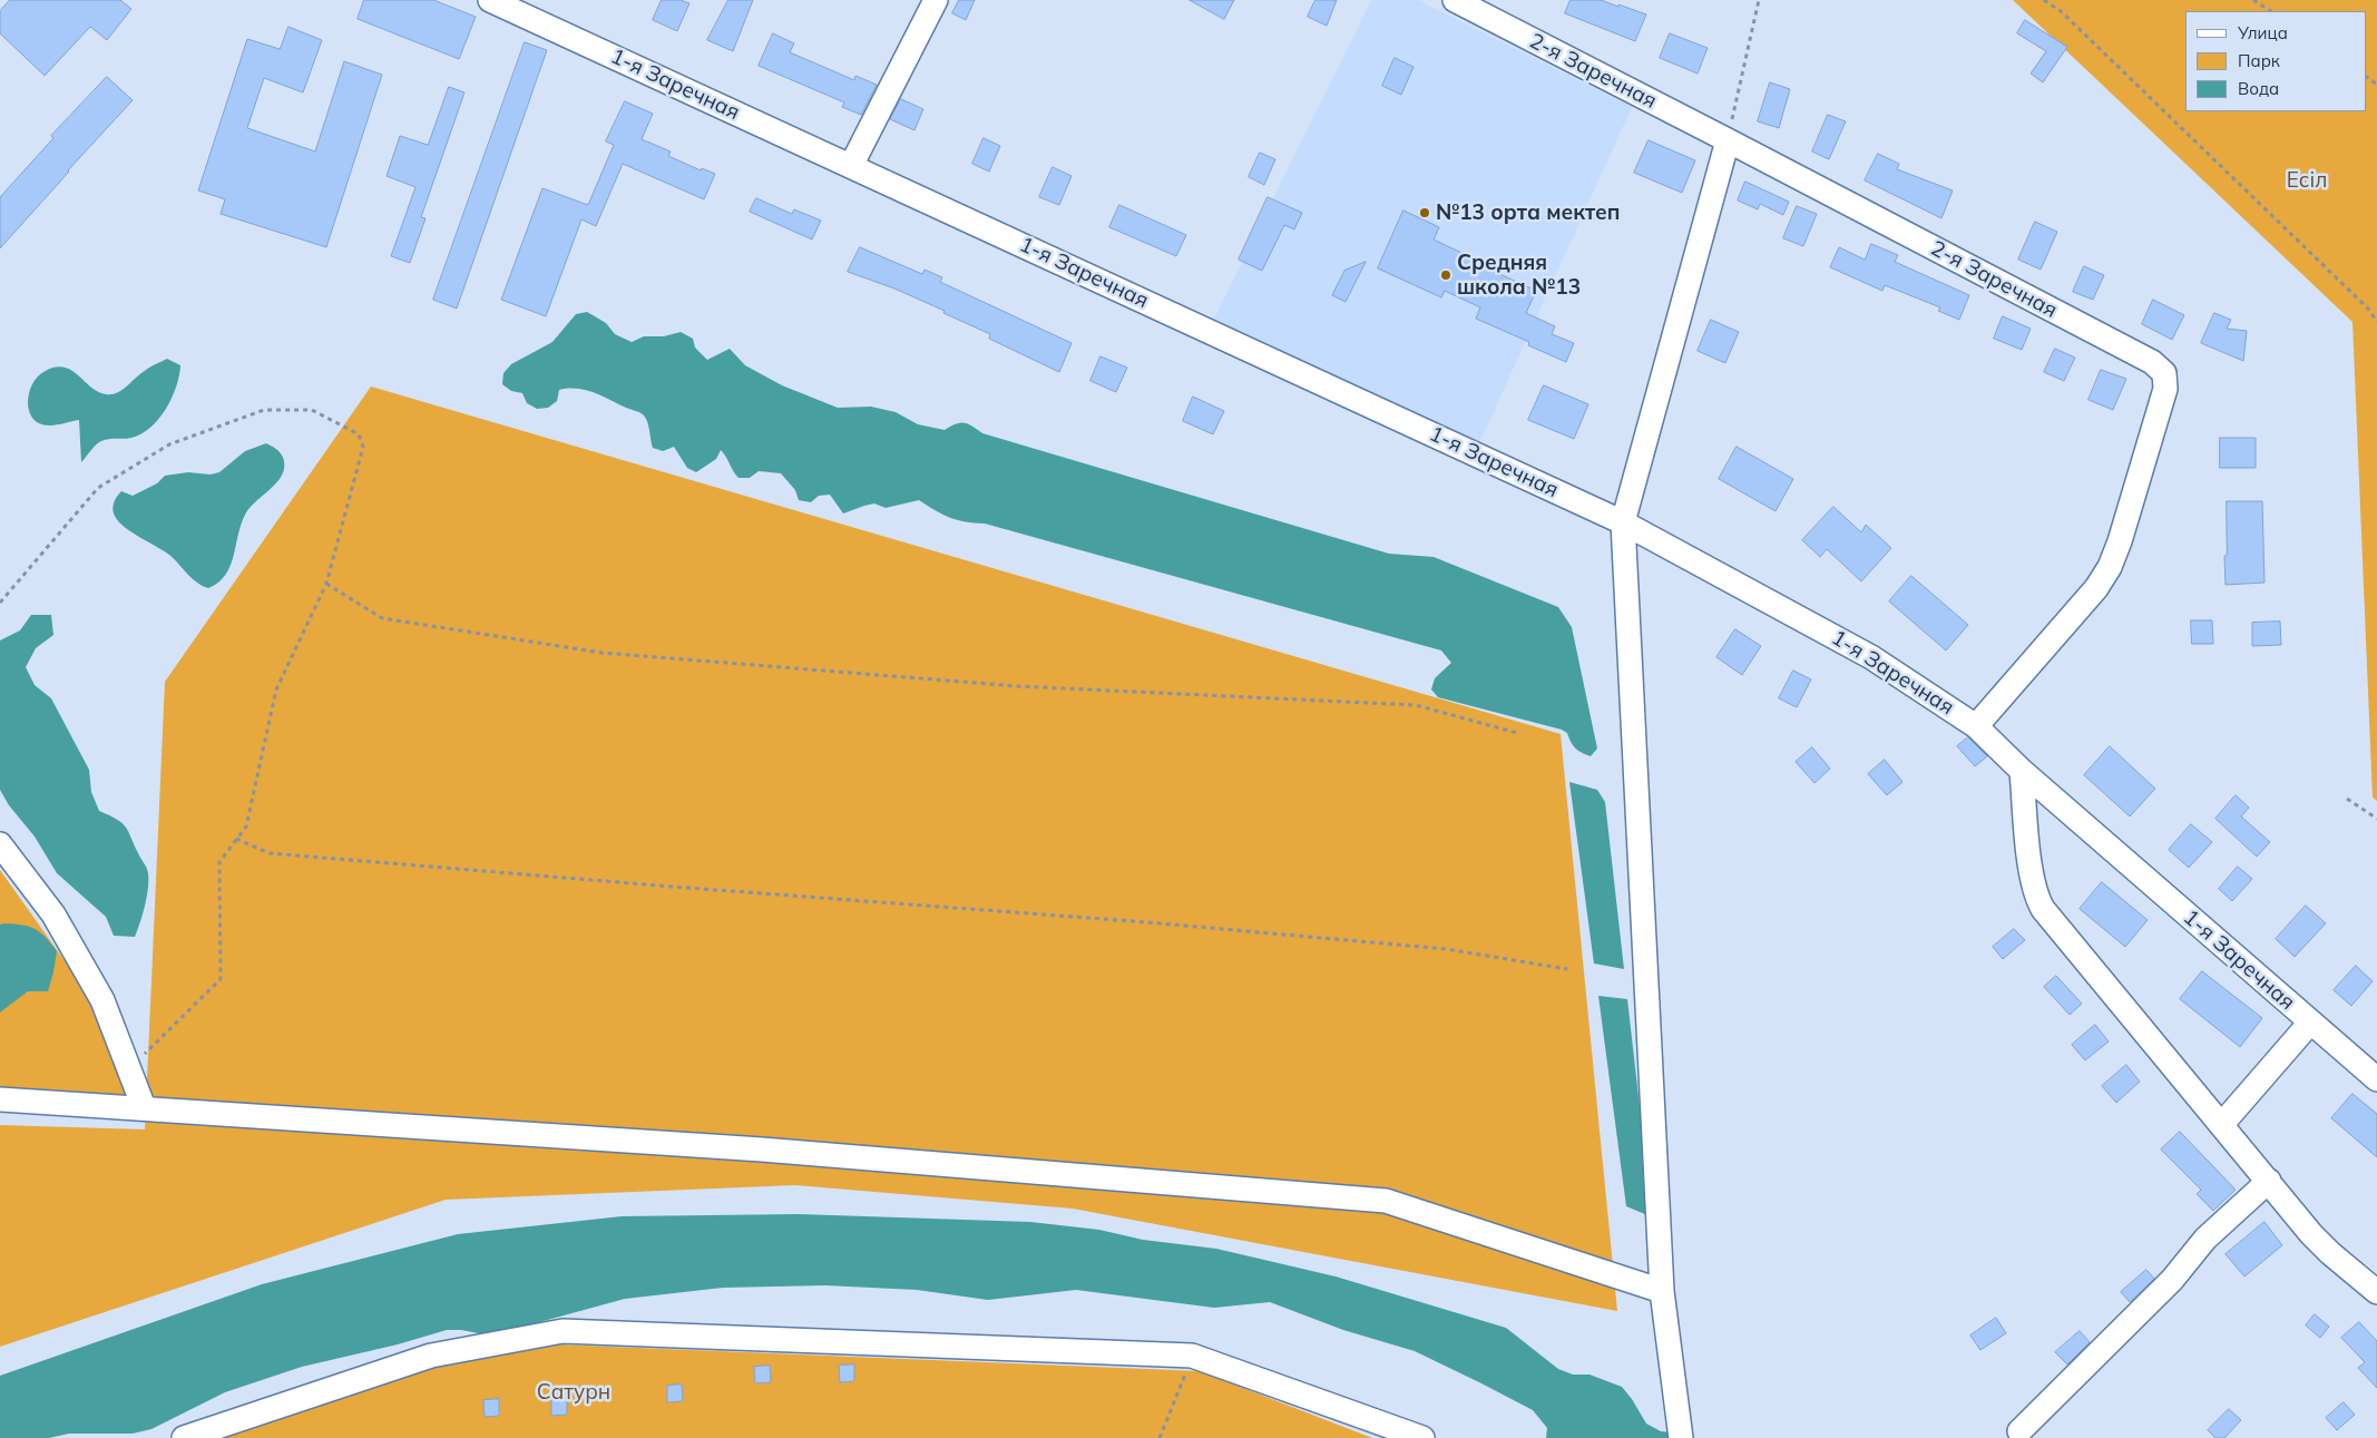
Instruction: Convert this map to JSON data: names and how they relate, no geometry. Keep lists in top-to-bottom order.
{
  "streets": {
    "street": ["2-я Заречная", "1-я Заречная"]
  },
  "crossings": [
    ["2-я Заречная", "1-я Заречная"]
  ],
  "parks": ["Есіл", "Сатурн"],
  "places": ["№13 орта мектеп", "Средняя школа №13"],
  "legend": ["Улица", "Парк", "Вода"]
}
